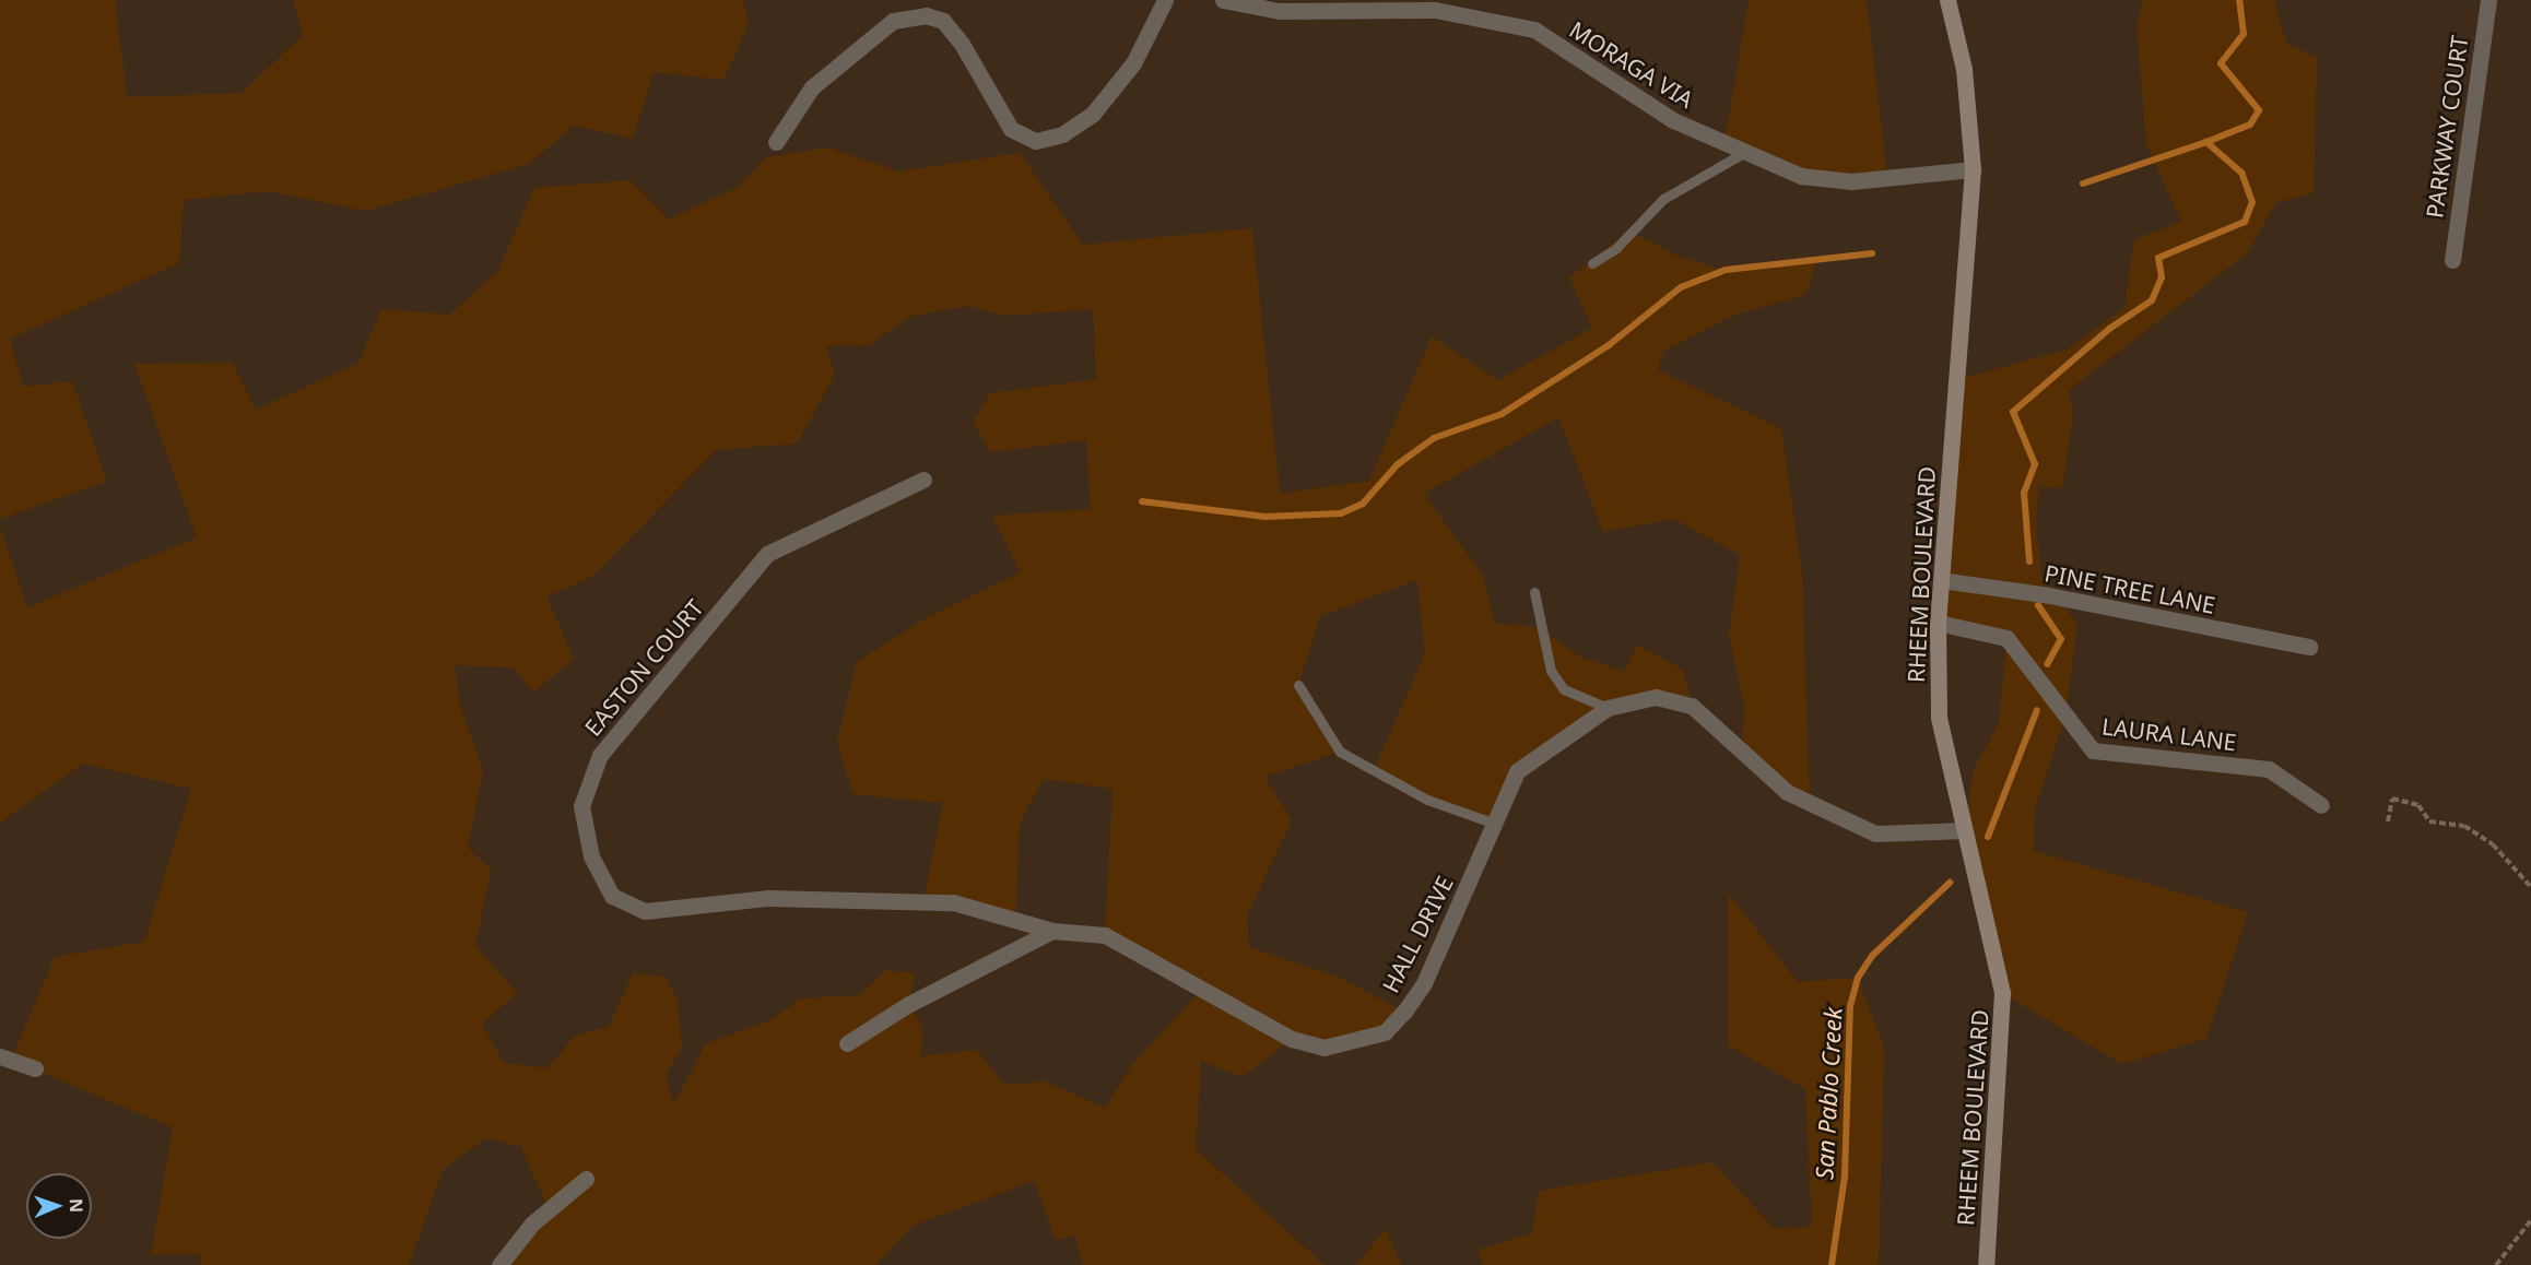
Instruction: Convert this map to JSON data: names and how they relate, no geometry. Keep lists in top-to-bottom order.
{
  "streets": {
    "street": [
      "MORAGA VIA",
      "PARKWAY COURT",
      "RHEEM BOULEVARD",
      "PINE TREE LANE",
      "EASTON COURT",
      "LAURA LANE",
      "HALL DRIVE"
    ]
  },
  "crossings": [
    ["MORAGA VIA", "RHEEM BOULEVARD"],
    ["RHEEM BOULEVARD", "PINE TREE LANE"],
    ["RHEEM BOULEVARD", "LAURA LANE"],
    ["RHEEM BOULEVARD", "HALL DRIVE"],
    ["EASTON COURT", "HALL DRIVE"]
  ],
  "water": ["San Pablo Creek"],
  "north": "right"
}
